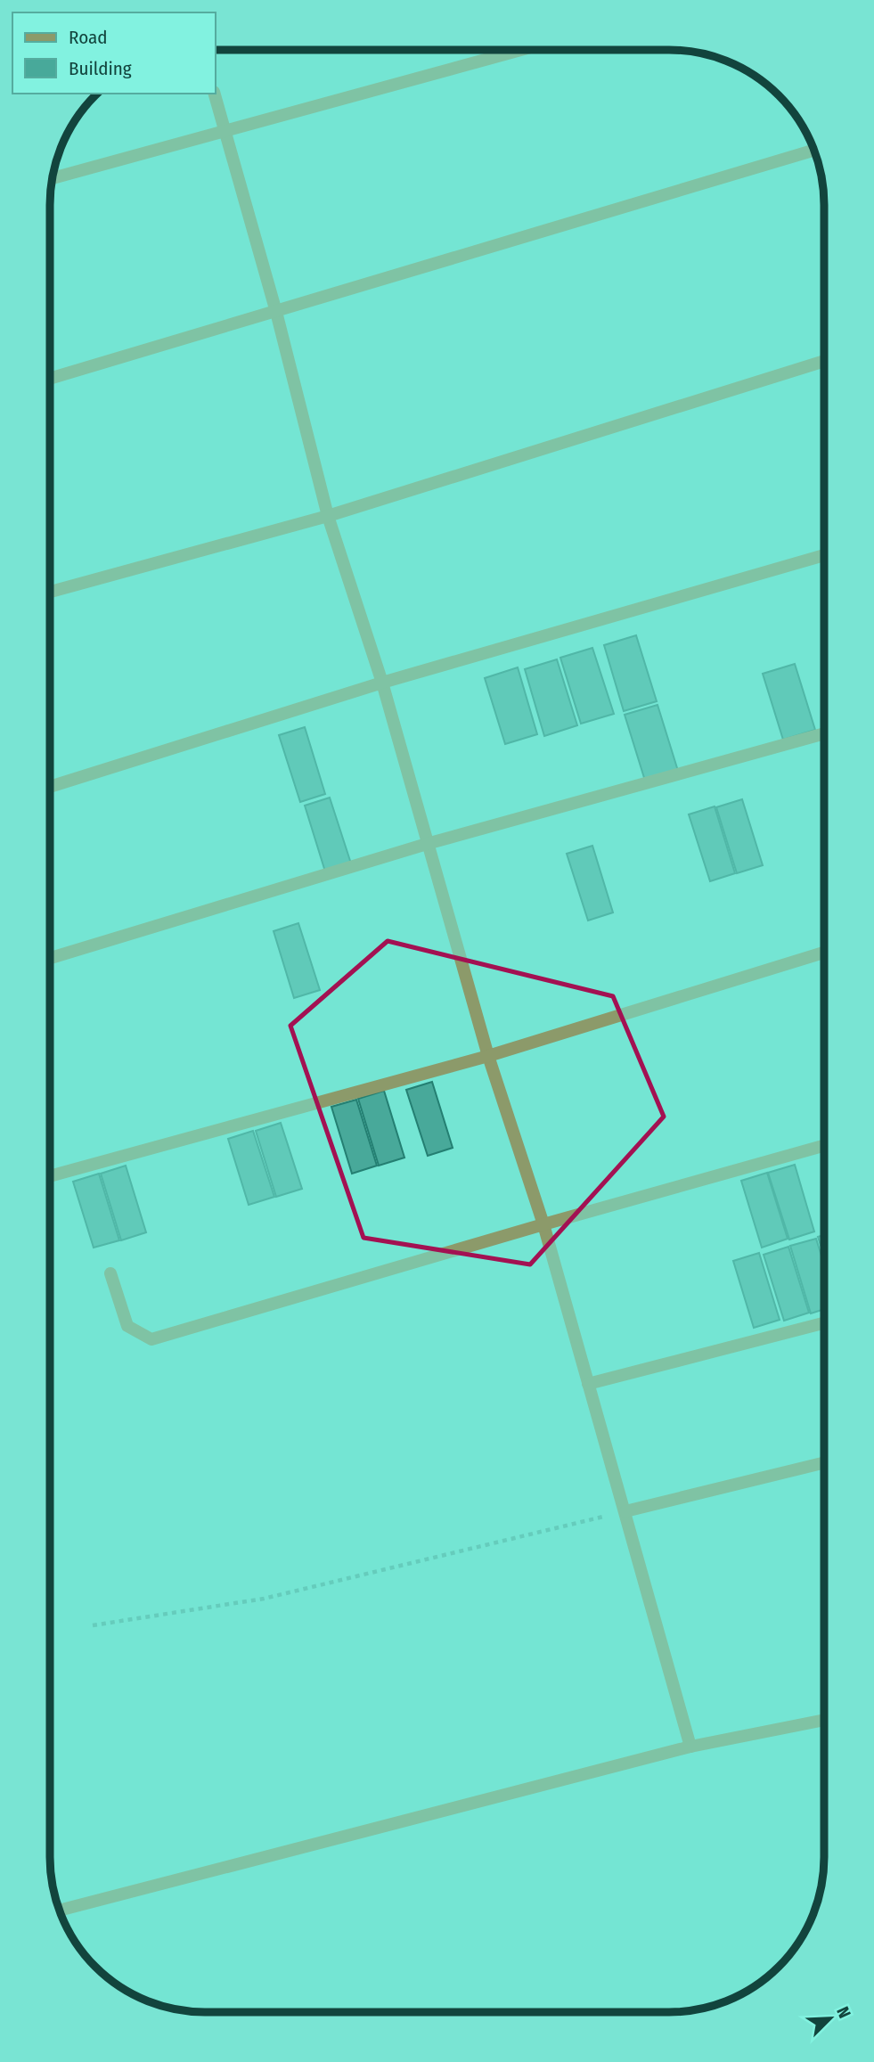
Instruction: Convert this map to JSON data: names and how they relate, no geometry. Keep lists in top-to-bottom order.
{
  "legend": ["Road", "Building"],
  "north": "top right"
}
